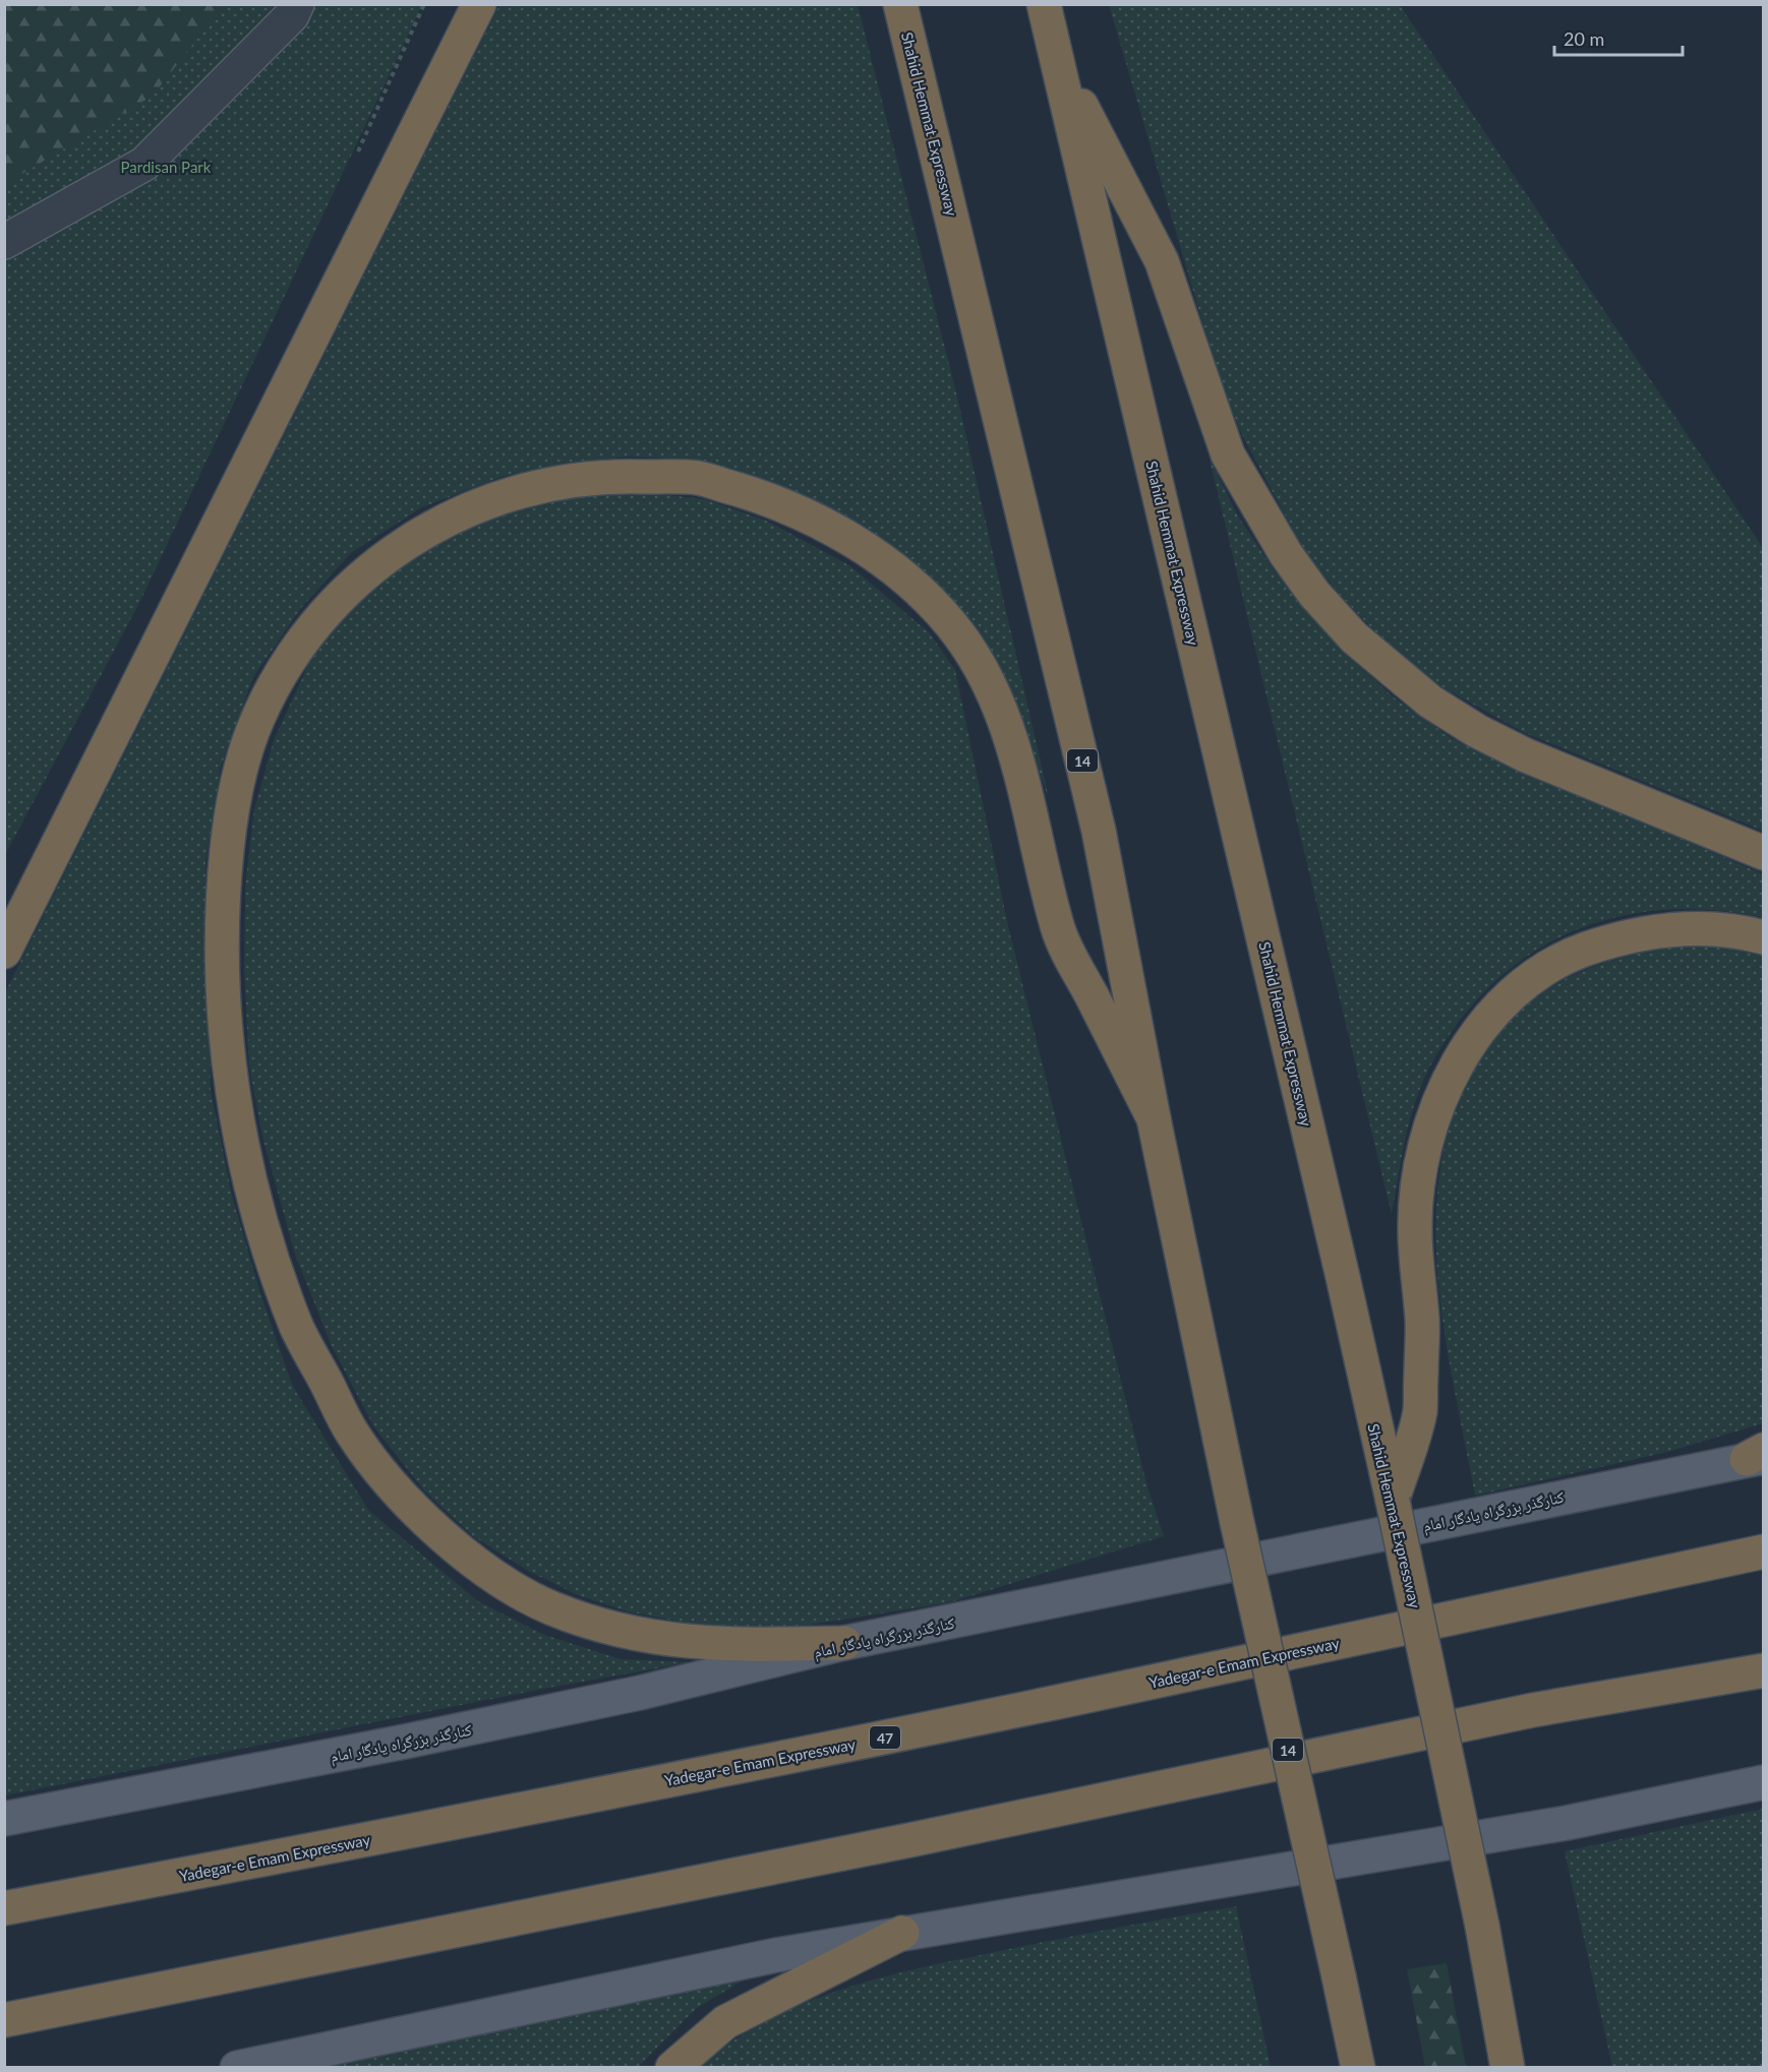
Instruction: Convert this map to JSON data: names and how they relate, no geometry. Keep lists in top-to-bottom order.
{
  "streets": {
    "highway": [
      "Shahid Hemmat Expressway",
      "14",
      "Yadegar-e Emam Expressway",
      "47"
    ],
    "main road": ["کنارگذر بزرگراه یادگار امام"]
  },
  "parks": ["Pardisan Park"],
  "scale_bar": "20 m"
}
